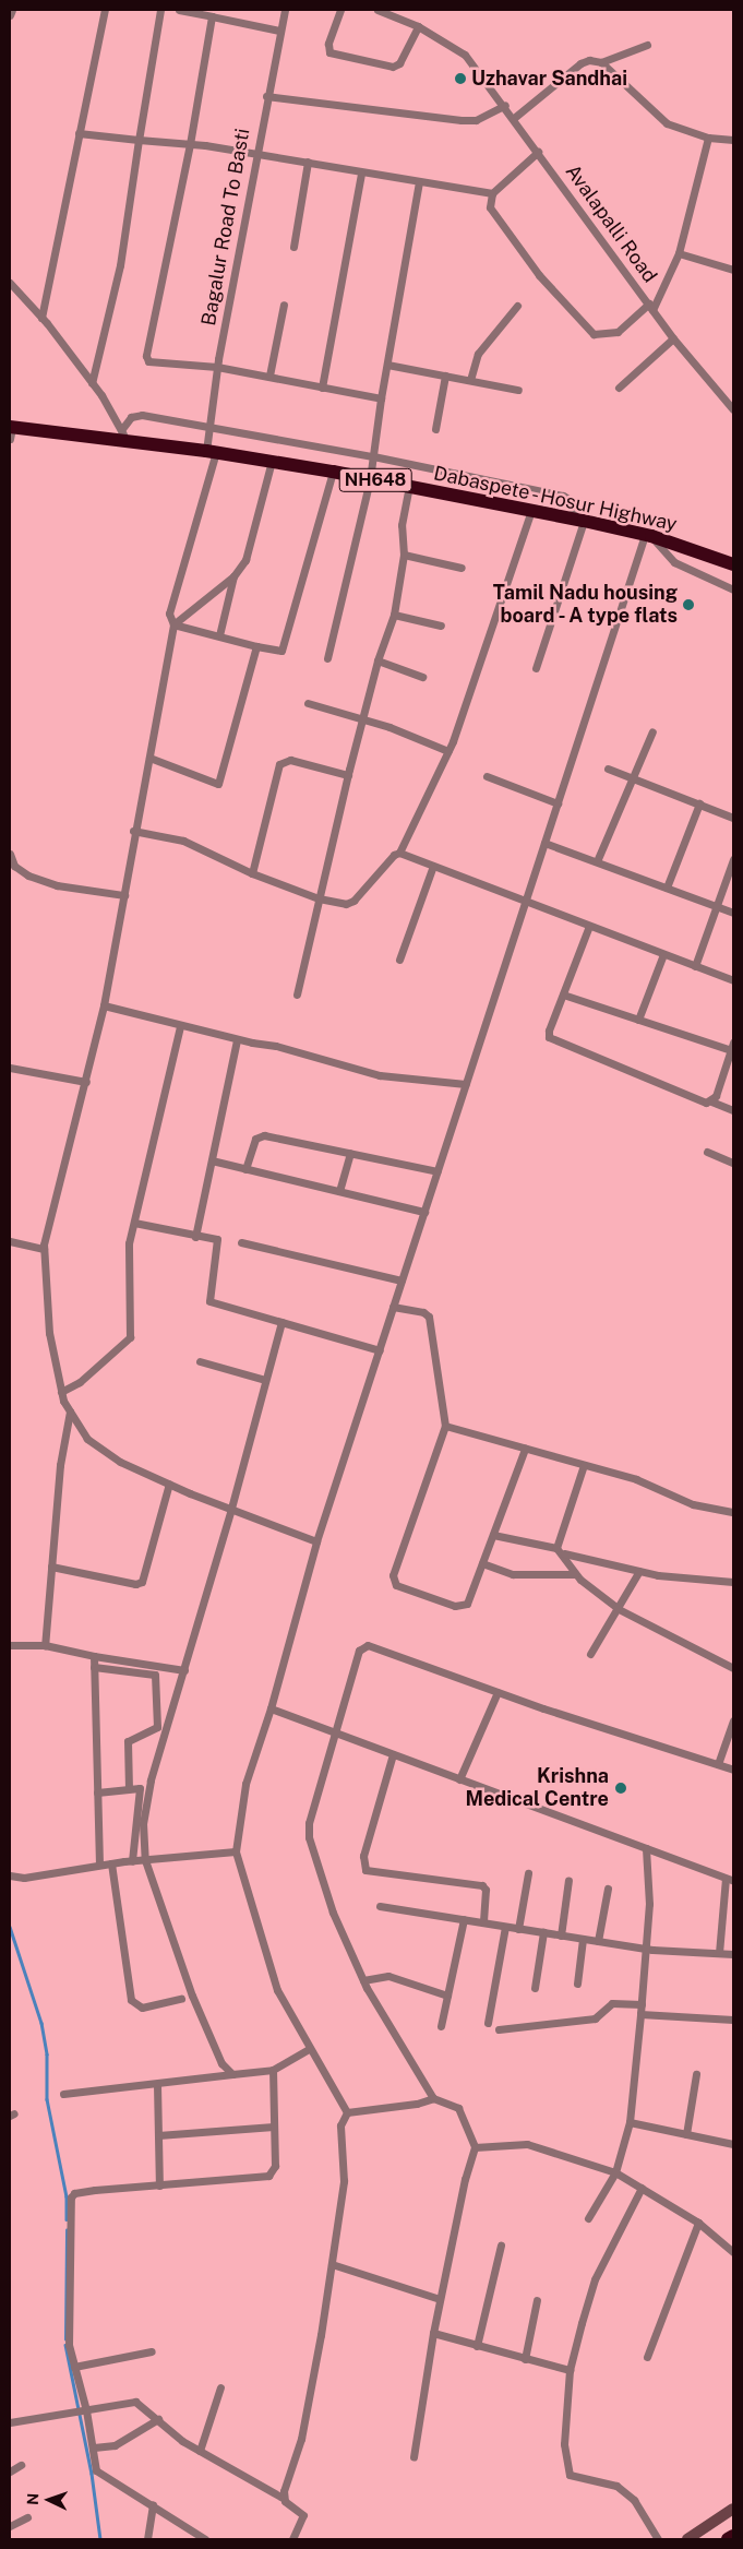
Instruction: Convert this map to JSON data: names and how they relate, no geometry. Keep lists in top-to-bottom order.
{
  "streets": {
    "highway": ["NH648", "Dabaspete - Hosur Highway"],
    "street": ["Avalapalli Road", "Bagalur Road To Basti"]
  },
  "crossings": [
    ["Bagalur Road To Basti", "Dabaspete - Hosur Highway"]
  ],
  "places": ["Uzhavar Sandhai", "Tamil Nadu housing board - A type flats", "Krishna Medical Centre"],
  "north": "left"
}
